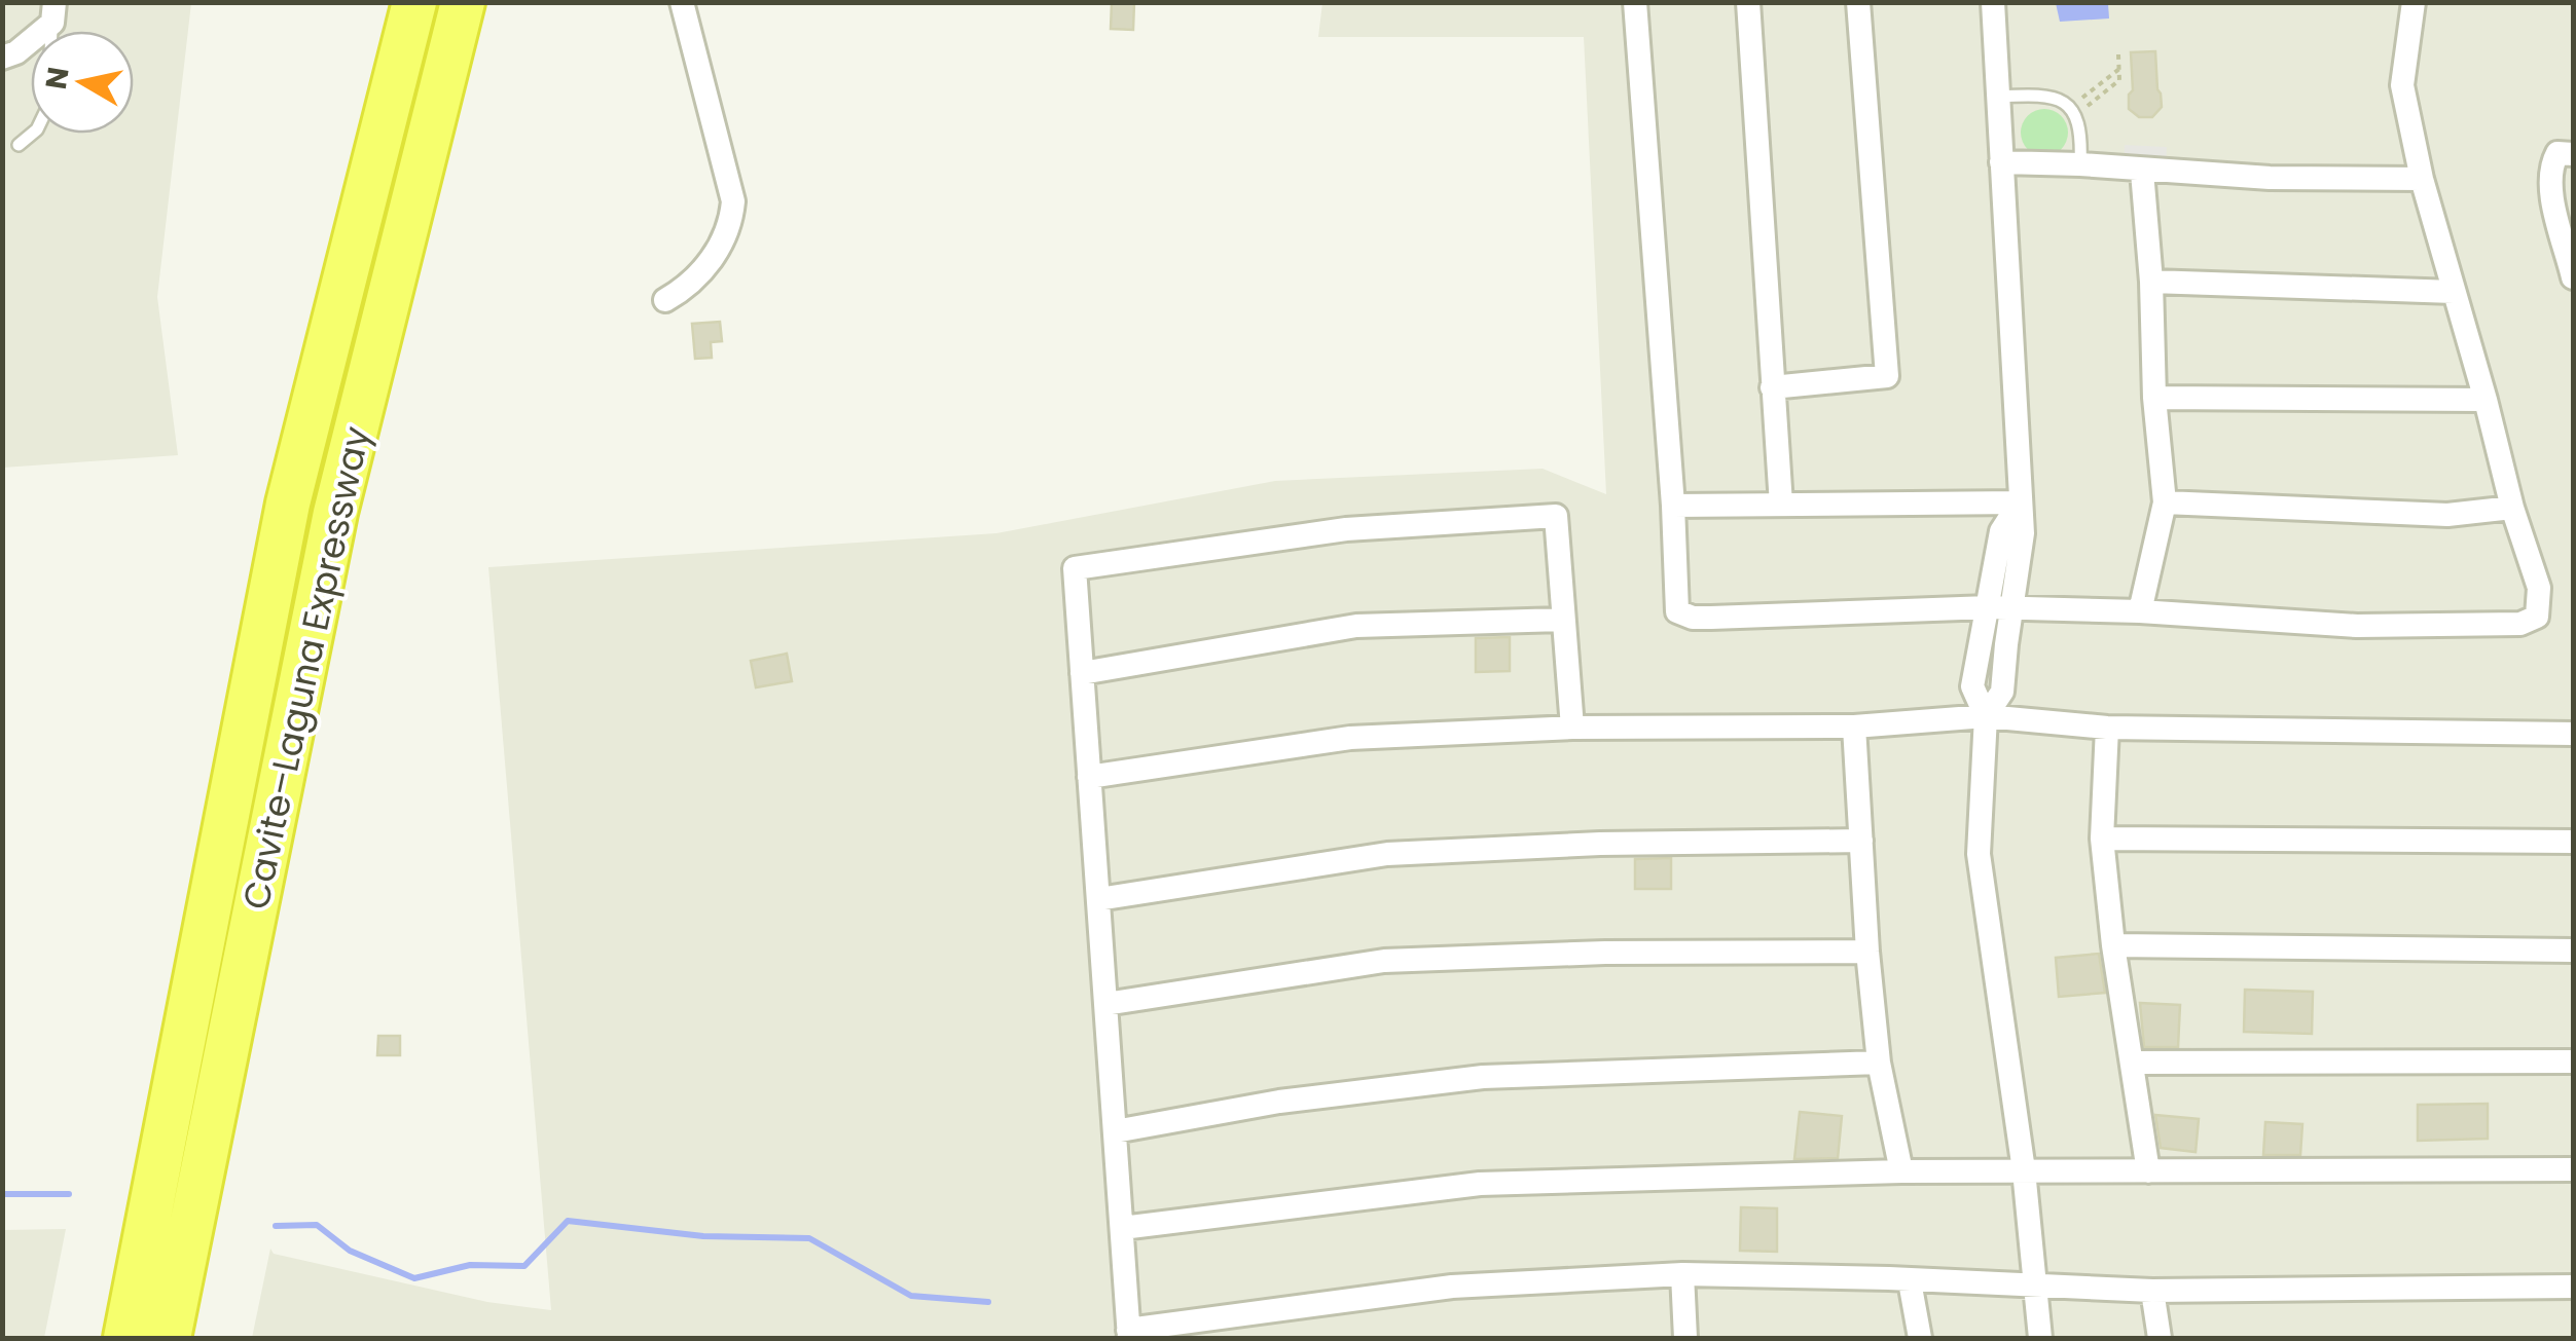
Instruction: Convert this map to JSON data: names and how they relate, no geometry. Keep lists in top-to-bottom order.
{
  "streets": {
    "highway": ["Cavite–Laguna Expressway"]
  },
  "north": "left"
}
